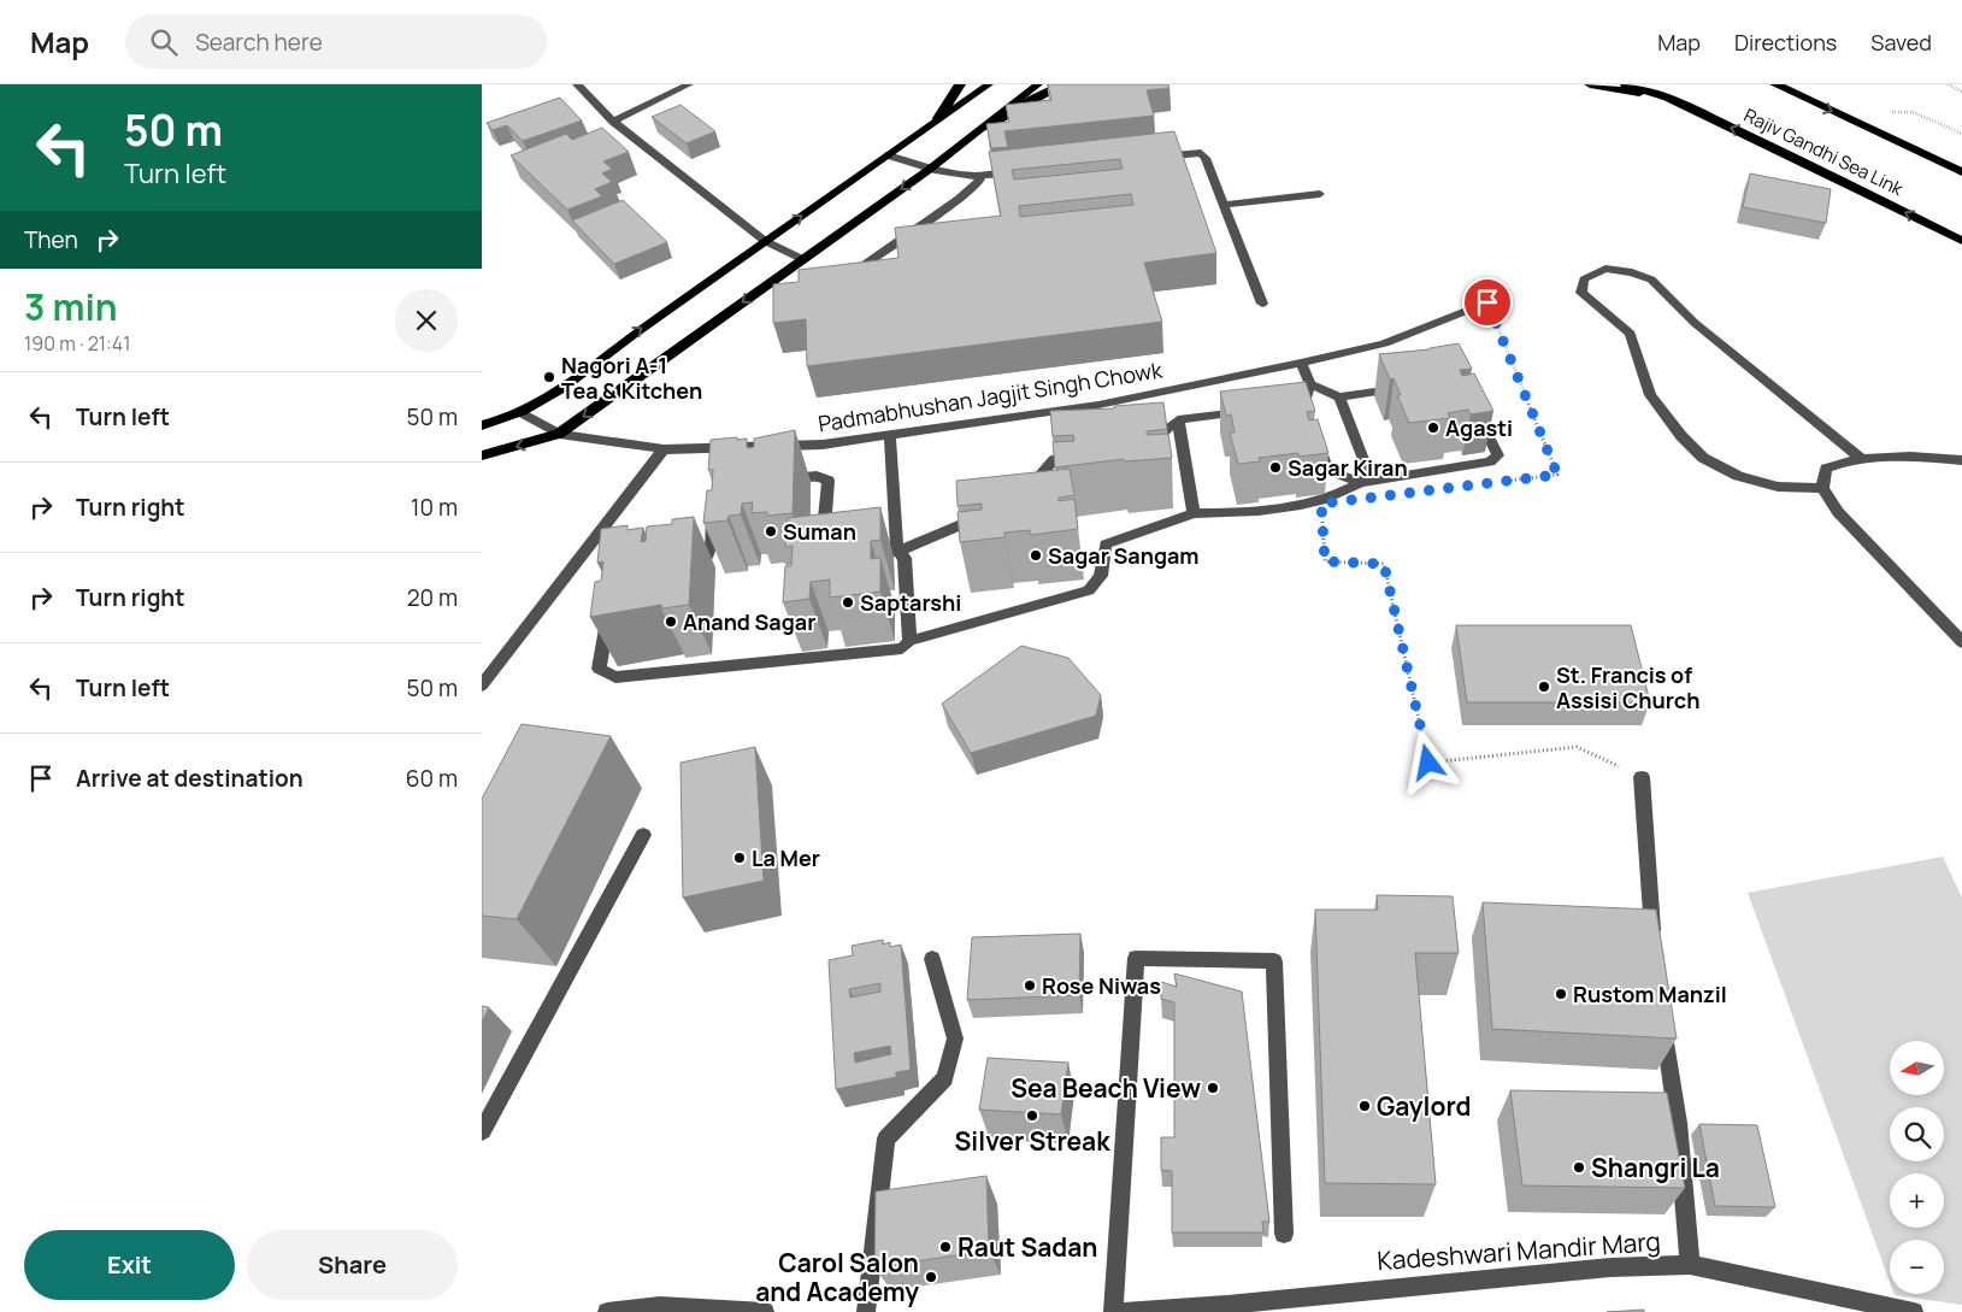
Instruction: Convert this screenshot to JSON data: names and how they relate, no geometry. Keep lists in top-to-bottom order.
{
  "streets": {
    "highway": ["Rajiv Gandhi Sea Link"],
    "street": ["Padmabhushan Jagjit Singh Chowk", "Kadeshwari Mandir Marg"]
  },
  "places": [
    "Nagori A-1 Tea & Kitchen",
    "Agasti",
    "Sagar Kiran",
    "Suman",
    "Sagar Sangam",
    "Saptarshi",
    "Anand Sagar",
    "St. Francis of Assisi Church",
    "La Mer",
    "Rose Niwas",
    "Rustom Manzil",
    "Sea Beach View",
    "Gaylord",
    "Silver Streak",
    "Shangri La",
    "Raut Sadan",
    "Carol Salon and Academy"
  ],
  "north": "left",
  "page": {
    "header": "Map",
    "search": "Search here",
    "nav": ["Map", "Directions", "Saved"],
    "turn": ["50 m", "Turn left"],
    "then": "Then",
    "heading": ["3 min", "190 m · 21:41"],
    "list": [
      {
        "name": "Turn left",
        "value": "50 m"
      },
      {
        "name": "Turn right",
        "value": "10 m"
      },
      {
        "name": "Turn right",
        "value": "20 m"
      },
      {
        "name": "Turn left",
        "value": "50 m"
      },
      {
        "name": "Arrive at destination",
        "value": "60 m"
      }
    ],
    "map_buttons": ["+", "−"],
    "buttons": ["Exit", "Share"]
  }
}
